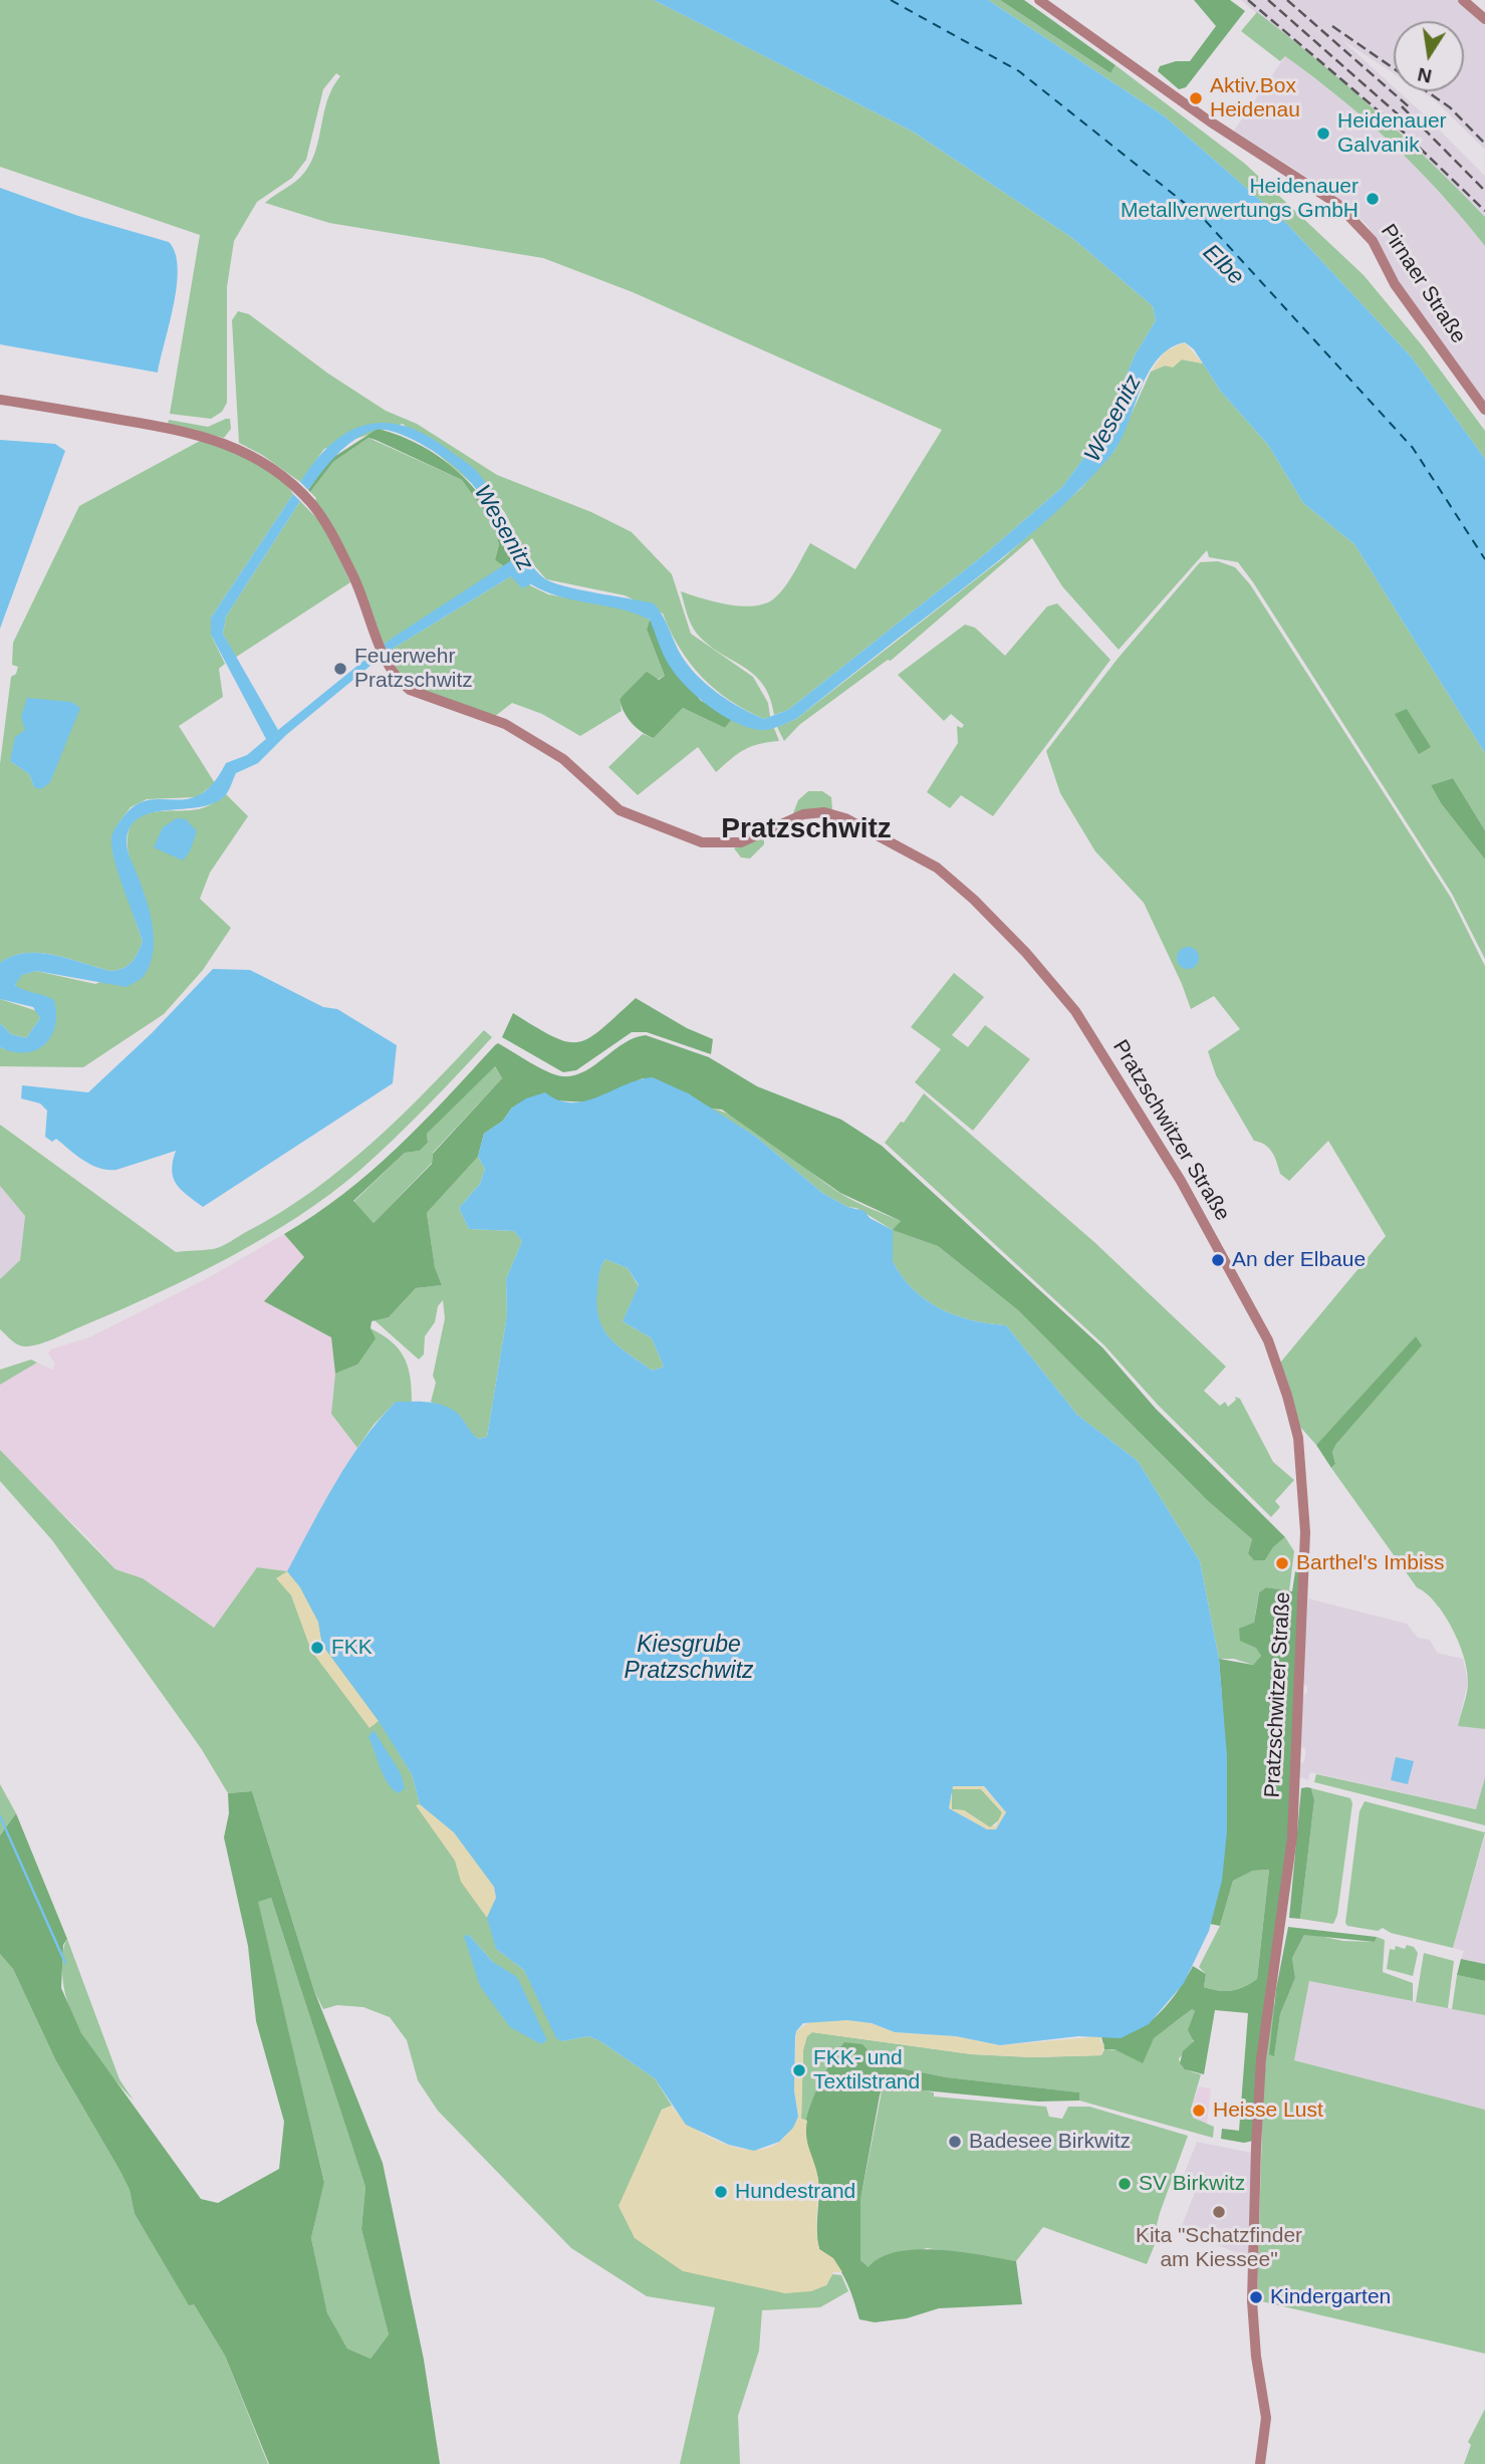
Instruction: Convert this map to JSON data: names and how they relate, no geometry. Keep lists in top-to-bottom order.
{
  "streets": {
    "street": ["Pirnaer Straße", "Pratzschwitzer Straße"]
  },
  "districts": ["Pratzschwitz"],
  "water": ["Elbe", "Wesenitz", "Kiesgrube Pratzschwitz"],
  "places": [
    "Aktiv.Box Heidenau",
    "Heidenauer Galvanik",
    "Heidenauer Metallverwertungs GmbH",
    "Feuerwehr Pratzschwitz",
    "An der Elbaue",
    "Barthel's Imbiss",
    "FKK",
    "FKK- und Textilstrand",
    "Heisse Lust",
    "Badesee Birkwitz",
    "SV Birkwitz",
    "Hundestrand",
    "Kita \"Schatzfinder am Kiessee\"",
    "Kindergarten"
  ],
  "north": "bottom"
}
